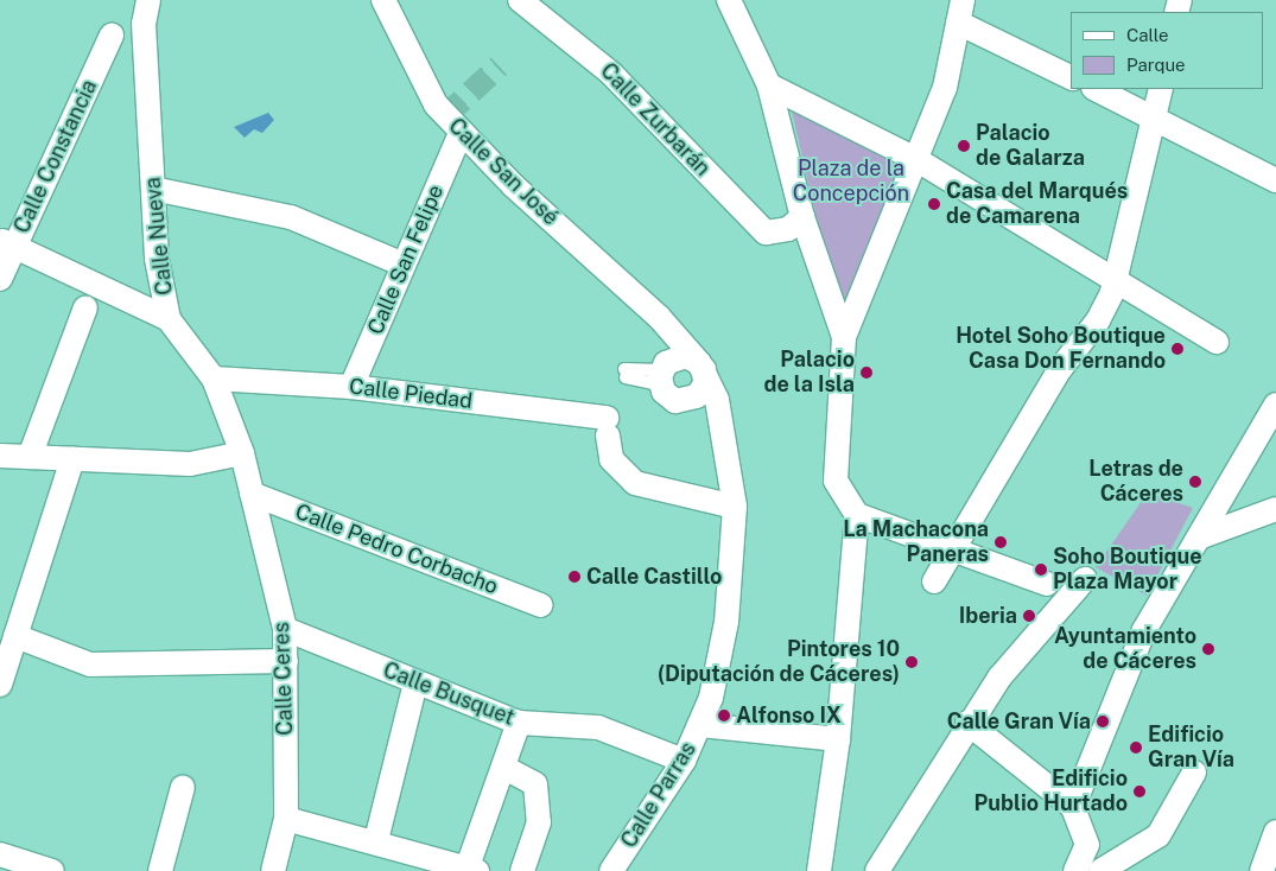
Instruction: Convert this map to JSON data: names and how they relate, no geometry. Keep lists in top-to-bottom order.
{
  "streets": {
    "street": [
      "Calle Zurbarán",
      "Calle Constancia",
      "Calle San José",
      "Calle Nueva",
      "Calle San Felipe",
      "Calle Piedad",
      "Calle Pedro Corbacho",
      "Calle Ceres",
      "Calle Busquet",
      "Calle Parras"
    ]
  },
  "crossings": [
    ["Calle San José", "Calle San Felipe"],
    ["Calle San José", "Calle Parras"],
    ["Calle Nueva", "Calle Piedad"],
    ["Calle Nueva", "Calle Ceres"],
    ["Calle San Felipe", "Calle Piedad"],
    ["Calle Piedad", "Calle Parras"],
    ["Calle Pedro Corbacho", "Calle Ceres"],
    ["Calle Ceres", "Calle Busquet"],
    ["Calle Busquet", "Calle Parras"]
  ],
  "parks": ["Plaza de la Concepción"],
  "places": [
    "Palacio de Galarza",
    "Casa del Marqués de Camarena",
    "Hotel Soho Boutique Casa Don Fernando",
    "Palacio de la Isla",
    "Letras de Cáceres",
    "La Machacona Paneras",
    "Soho Boutique Plaza Mayor",
    "Calle Castillo",
    "Iberia",
    "Ayuntamiento de Cáceres",
    "Pintores 10 (Diputación de Cáceres)",
    "Alfonso IX",
    "Calle Gran Vía",
    "Edificio Gran Vía",
    "Edificio Publio Hurtado"
  ],
  "legend": ["Calle", "Parque"]
}
